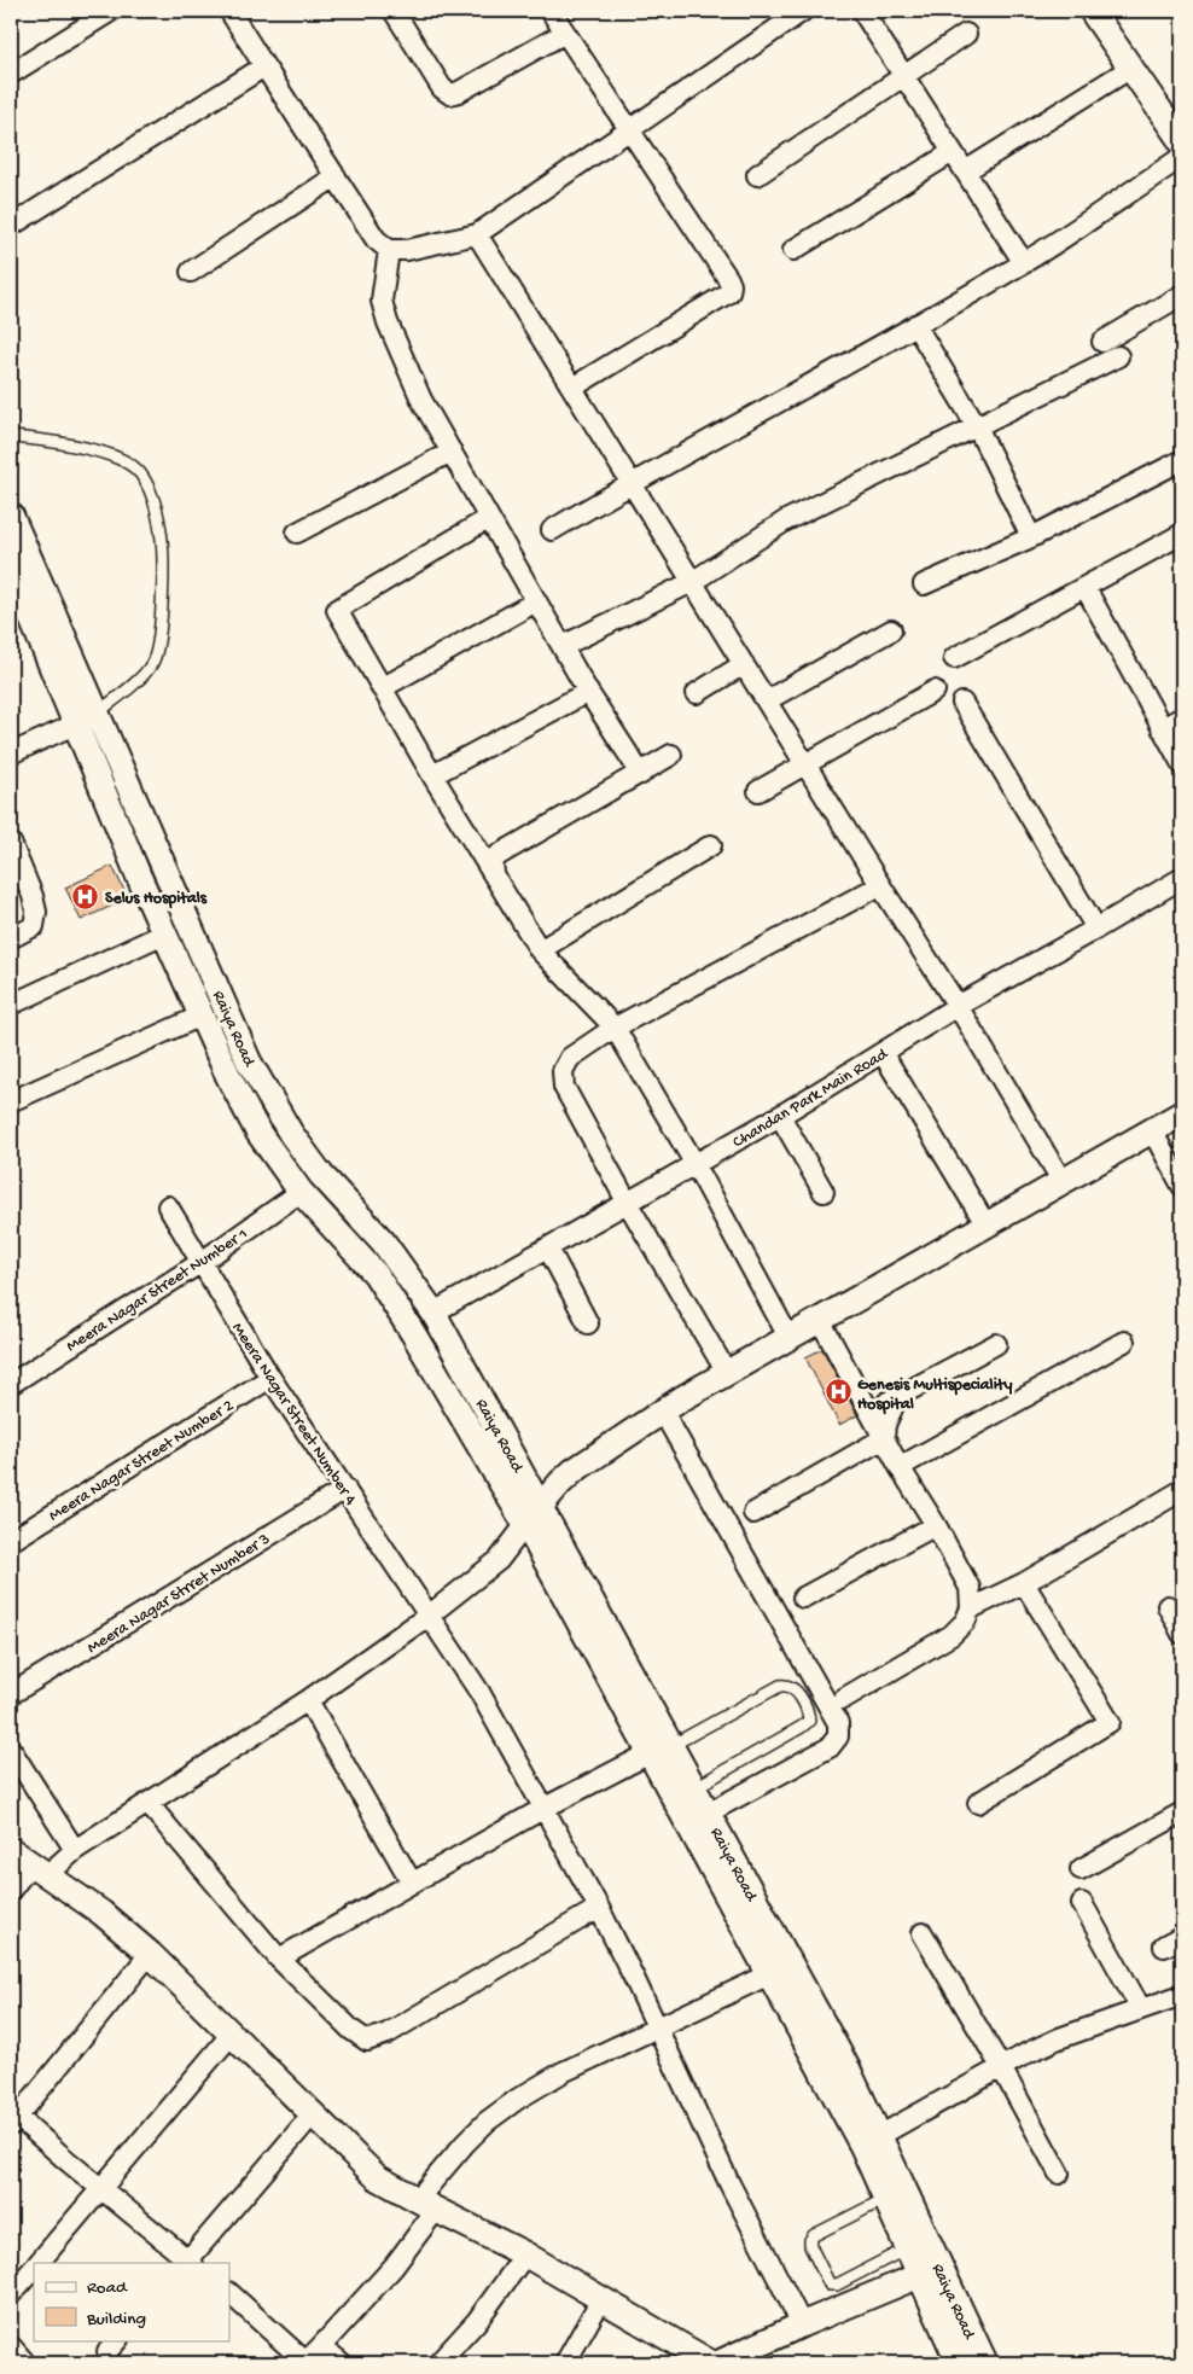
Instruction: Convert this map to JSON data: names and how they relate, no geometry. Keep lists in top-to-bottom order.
{
  "streets": {
    "street": [
      "Raiya Road",
      "Chandan Park Main Road",
      "Meera Nagar Street Number 1",
      "Meera Nagar Street Number 4",
      "Meera Nagar Street Number 2",
      "Meera Nagar Strret Number 3"
    ]
  },
  "crossings": [
    ["Raiya Road", "Chandan Park Main Road"],
    ["Raiya Road", "Meera Nagar Street Number 1"],
    ["Meera Nagar Street Number 1", "Meera Nagar Street Number 4"],
    ["Meera Nagar Street Number 4", "Meera Nagar Street Number 2"],
    ["Meera Nagar Street Number 4", "Meera Nagar Strret Number 3"]
  ],
  "places": {
    "hospital": ["Selus Hospitals", "Genesis Multispeciality Hospital"]
  },
  "legend": ["Road", "Building"]
}
